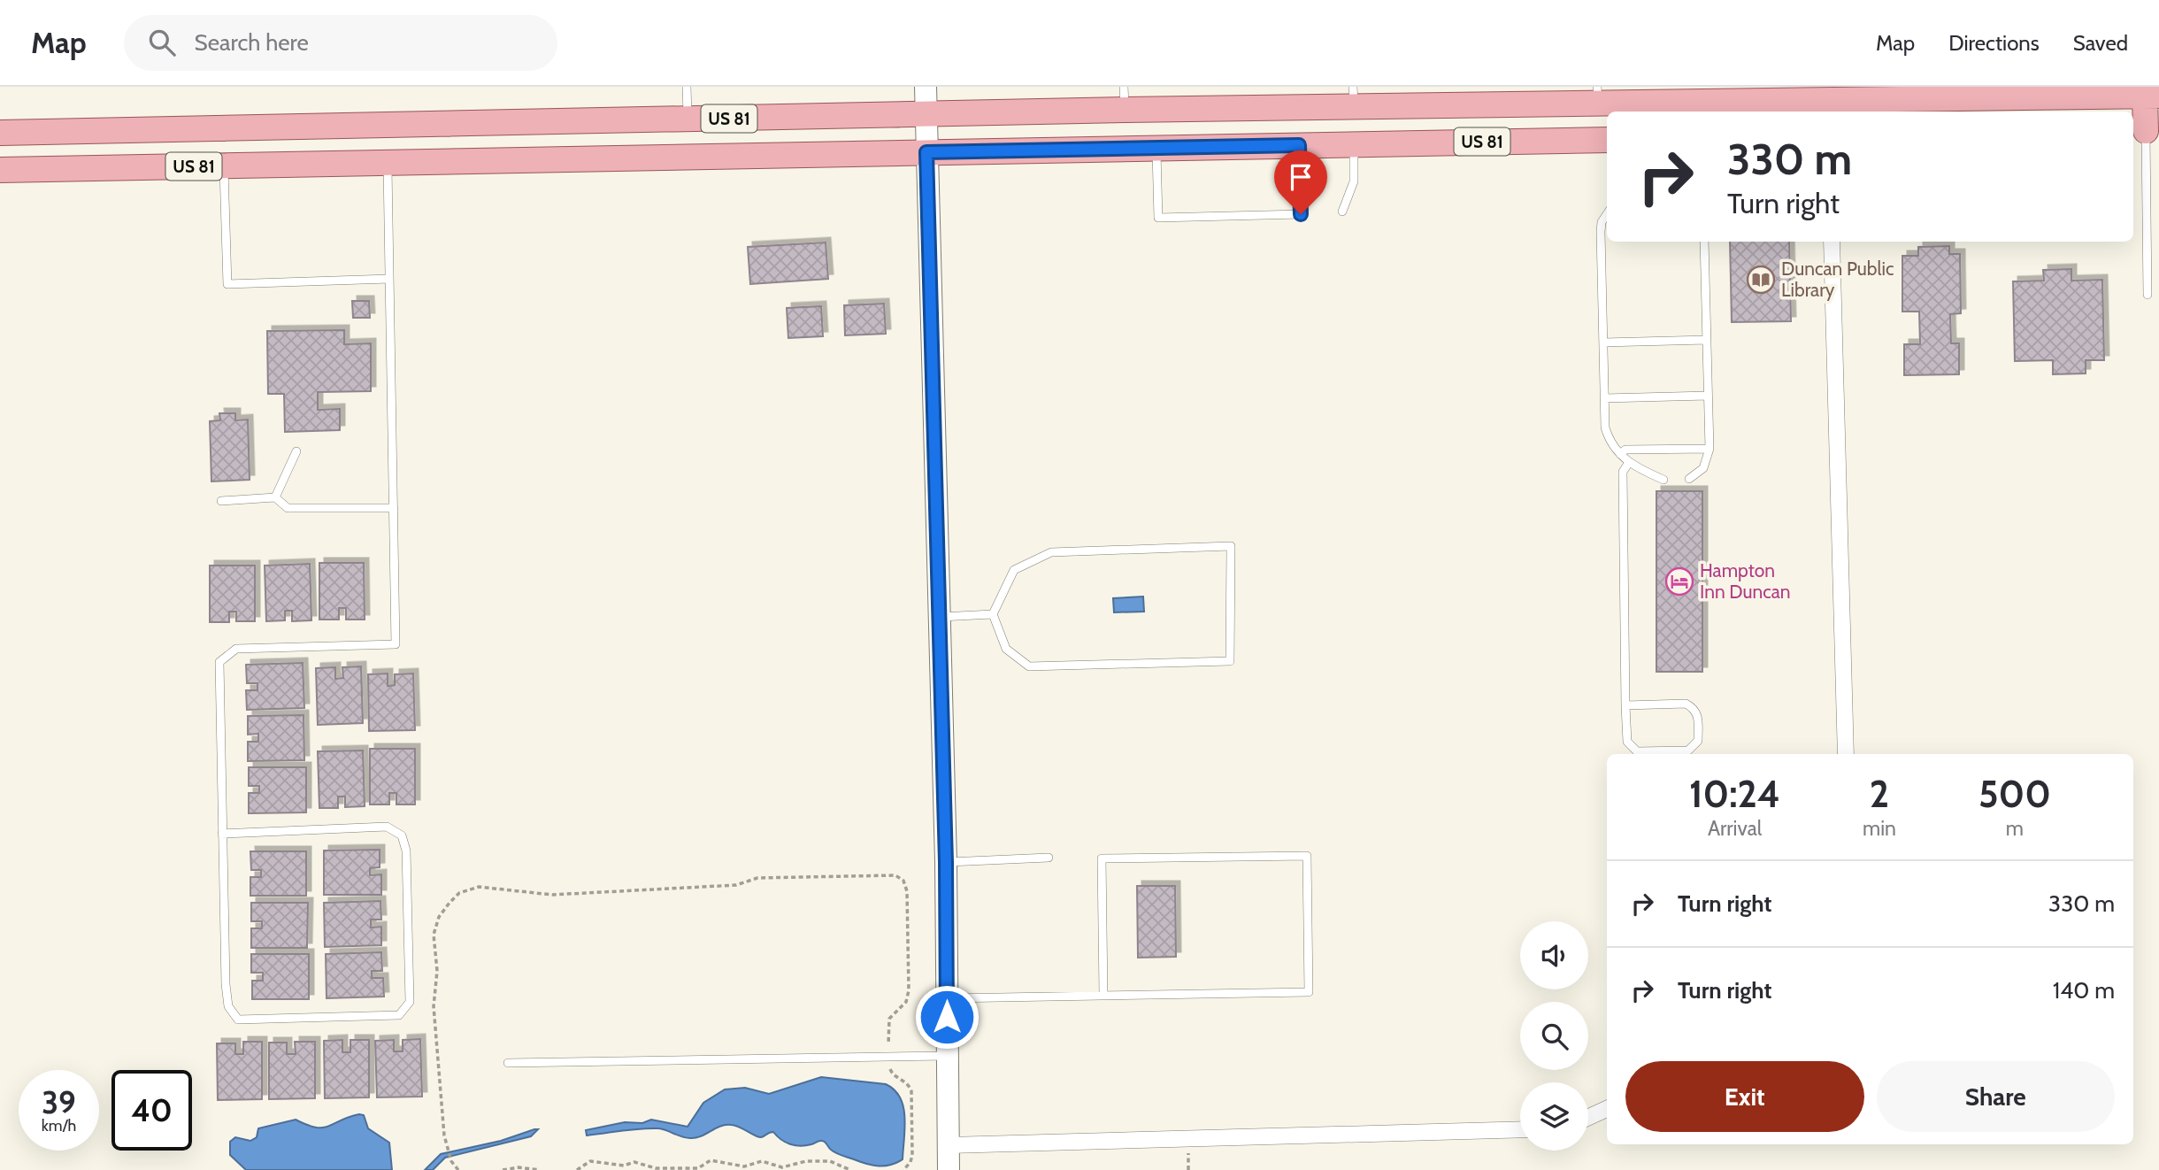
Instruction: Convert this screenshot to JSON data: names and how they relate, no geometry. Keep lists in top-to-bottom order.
{
  "streets": {
    "main road": ["US 81"]
  },
  "places": {
    "library": ["Duncan Public Library"],
    "hotel": ["Hampton Inn Duncan"]
  },
  "page": {
    "header": "Map",
    "search": "Search here",
    "nav": ["Map", "Directions", "Saved"],
    "turn": ["330 m", "Turn right"],
    "eta": [
      "10:24",
      "Arrival",
      "2",
      "min",
      "500",
      "m"
    ],
    "list": [
      {
        "name": "Turn right",
        "value": "330 m"
      },
      {
        "name": "Turn right",
        "value": "140 m"
      }
    ],
    "buttons": ["Exit", "Share"],
    "speed": "39 km/h",
    "limit": "40"
  }
}
